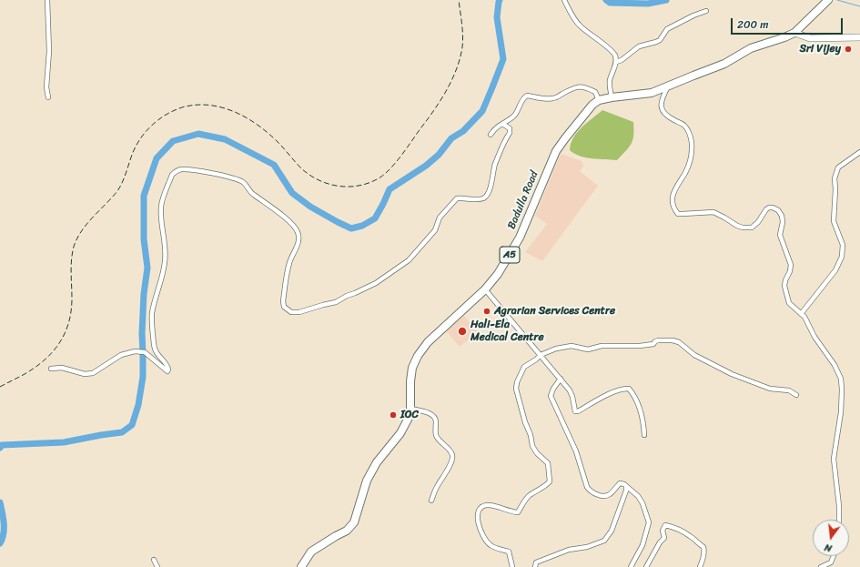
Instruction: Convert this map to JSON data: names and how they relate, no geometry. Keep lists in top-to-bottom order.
{
  "streets": {
    "highway": ["Badulla Road", "A5"]
  },
  "places": [
    "Sri Vijey",
    "Agrarian Services Centre",
    "Hali-Ela Medical Centre",
    "IOC"
  ],
  "scale_bar": "200 m",
  "north": "bottom"
}
